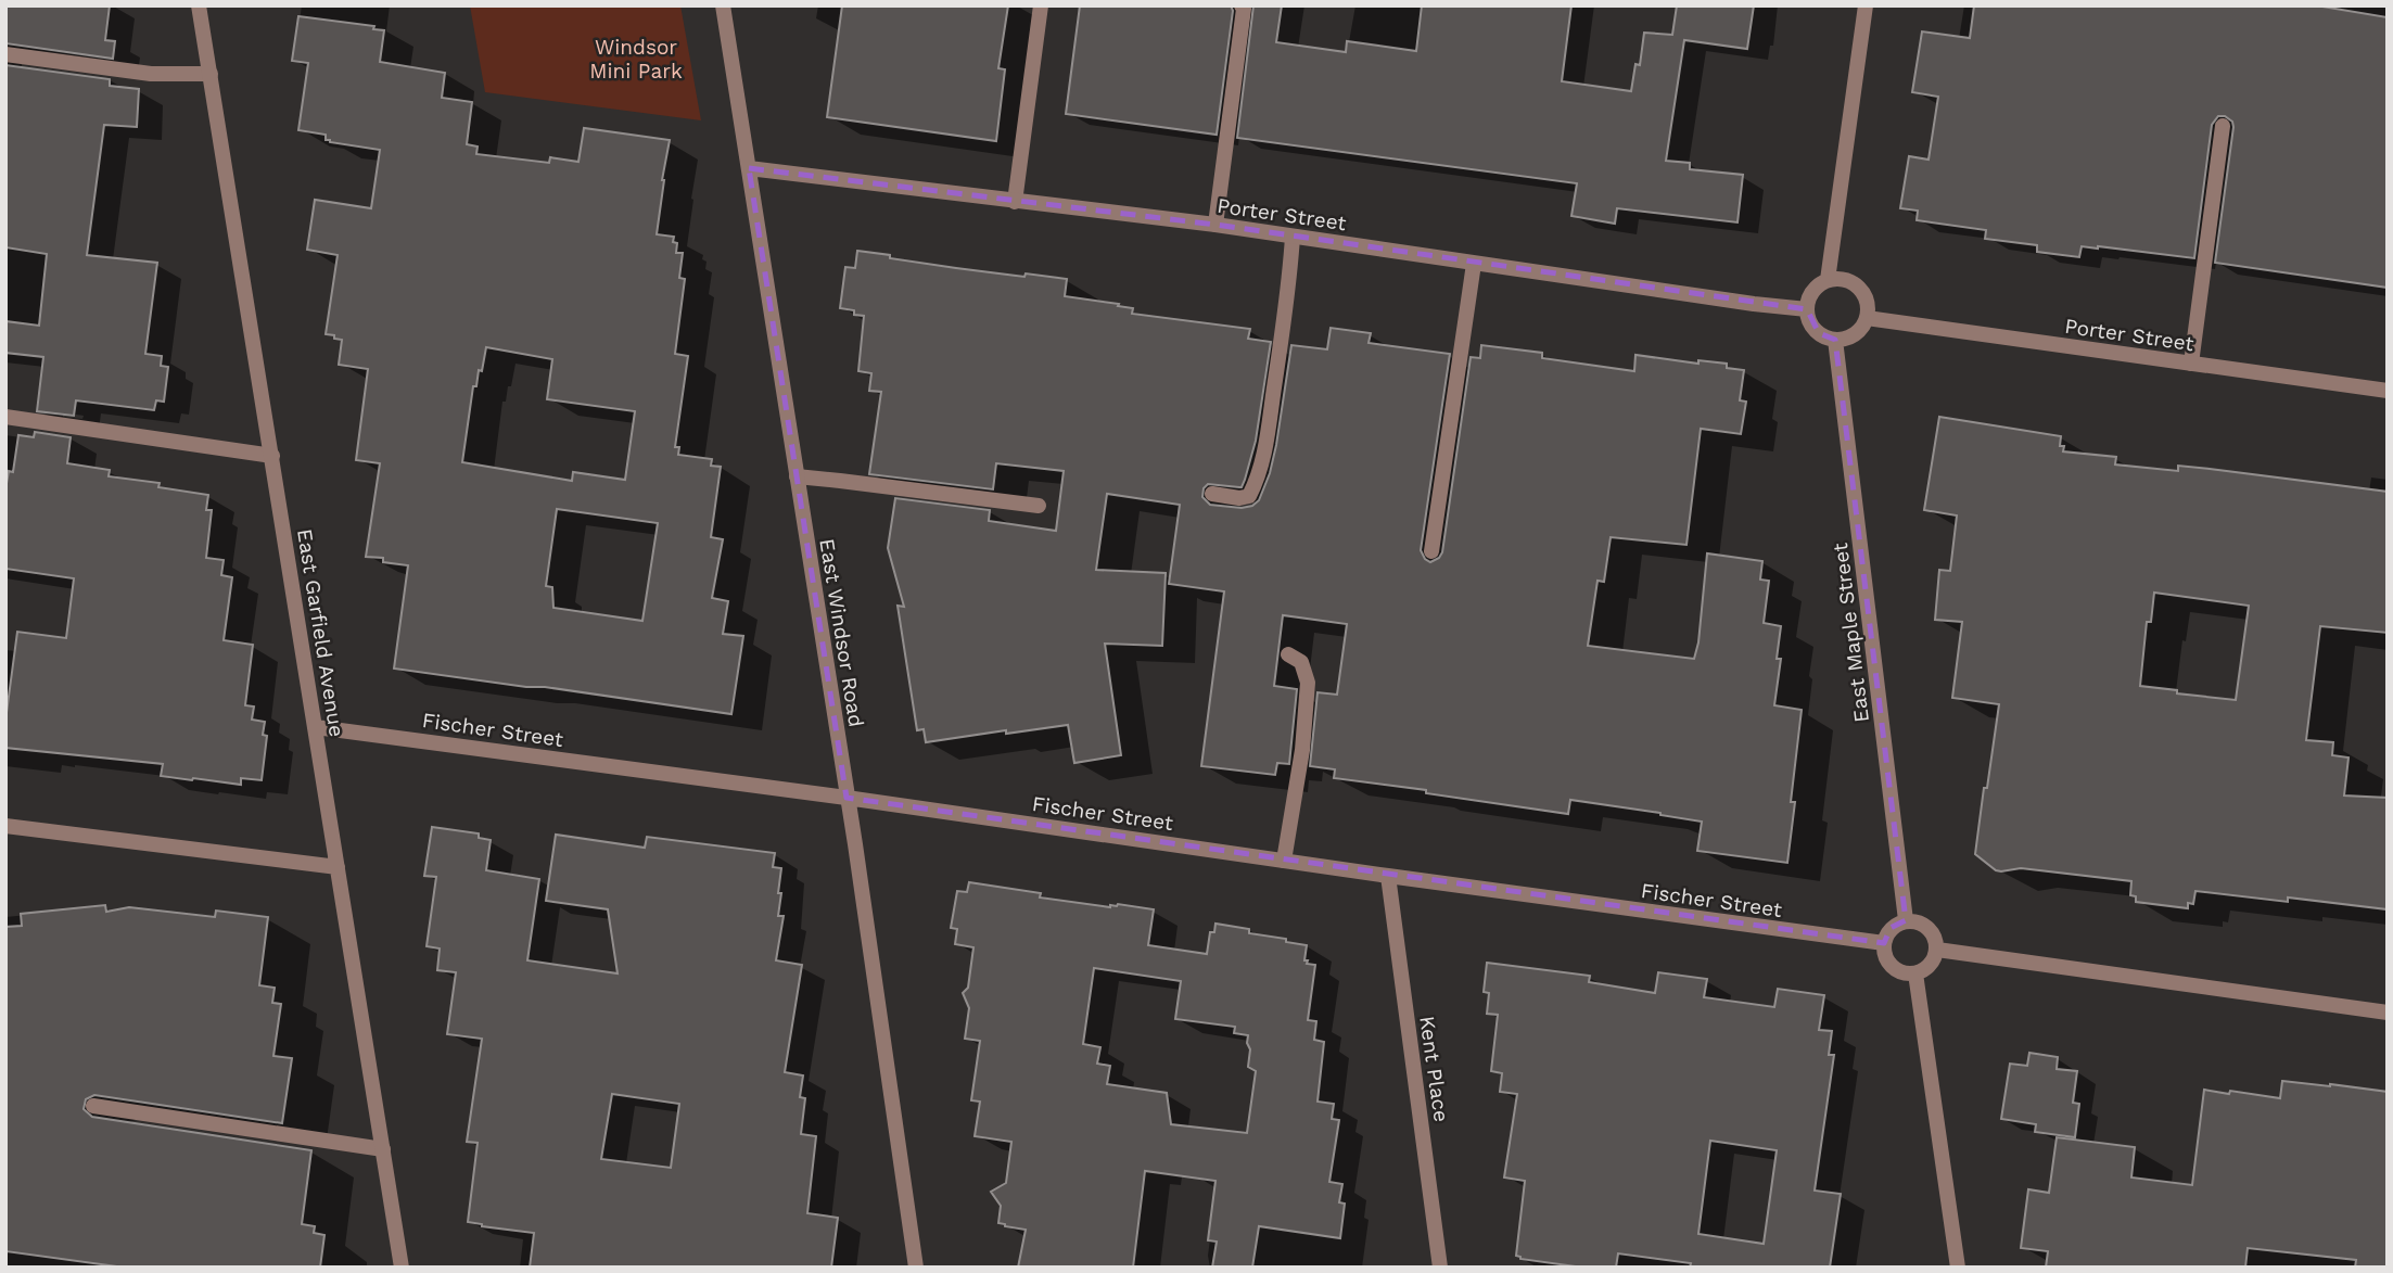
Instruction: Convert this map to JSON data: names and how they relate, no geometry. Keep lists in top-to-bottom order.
{
  "streets": {
    "street": [
      "Porter Street",
      "East Garfield Avenue",
      "East Windsor Road",
      "East Maple Street",
      "Fischer Street",
      "Kent Place"
    ]
  },
  "crossings": [
    ["Porter Street", "East Windsor Road"],
    ["Porter Street", "East Maple Street"],
    ["East Garfield Avenue", "Fischer Street"],
    ["East Windsor Road", "Fischer Street"],
    ["East Maple Street", "Fischer Street"],
    ["Fischer Street", "Kent Place"]
  ],
  "parks": ["Windsor Mini Park"]
}
